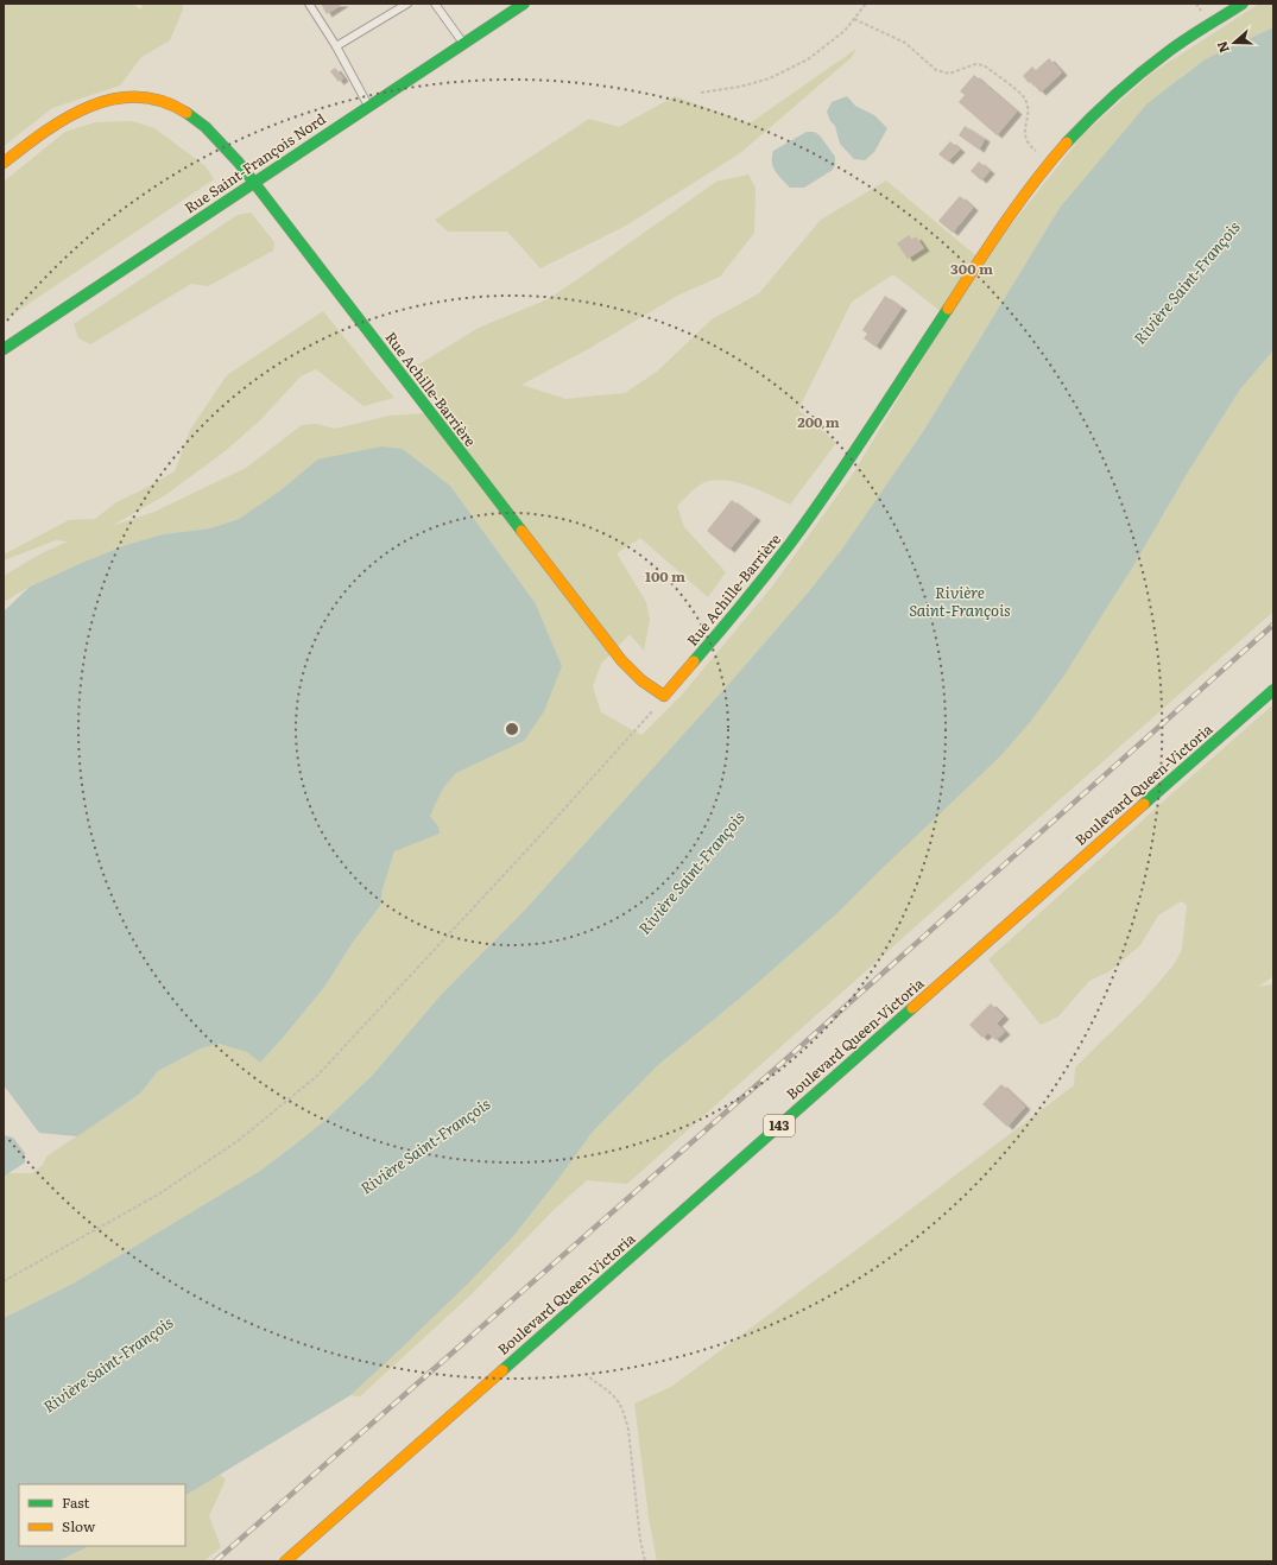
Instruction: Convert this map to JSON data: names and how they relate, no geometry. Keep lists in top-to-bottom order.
{
  "streets": {
    "street": [
      "Rue Saint-François Nord",
      "Rue Achille-Barrière",
      "Boulevard Queen-Victoria",
      "143"
    ]
  },
  "crossings": [
    ["Rue Saint-François Nord", "Rue Achille-Barrière"]
  ],
  "water": ["Rivière Saint-François"],
  "legend": ["Fast", "Slow"],
  "north": "left",
  "rings": ["300 m", "200 m", "100 m"]
}
